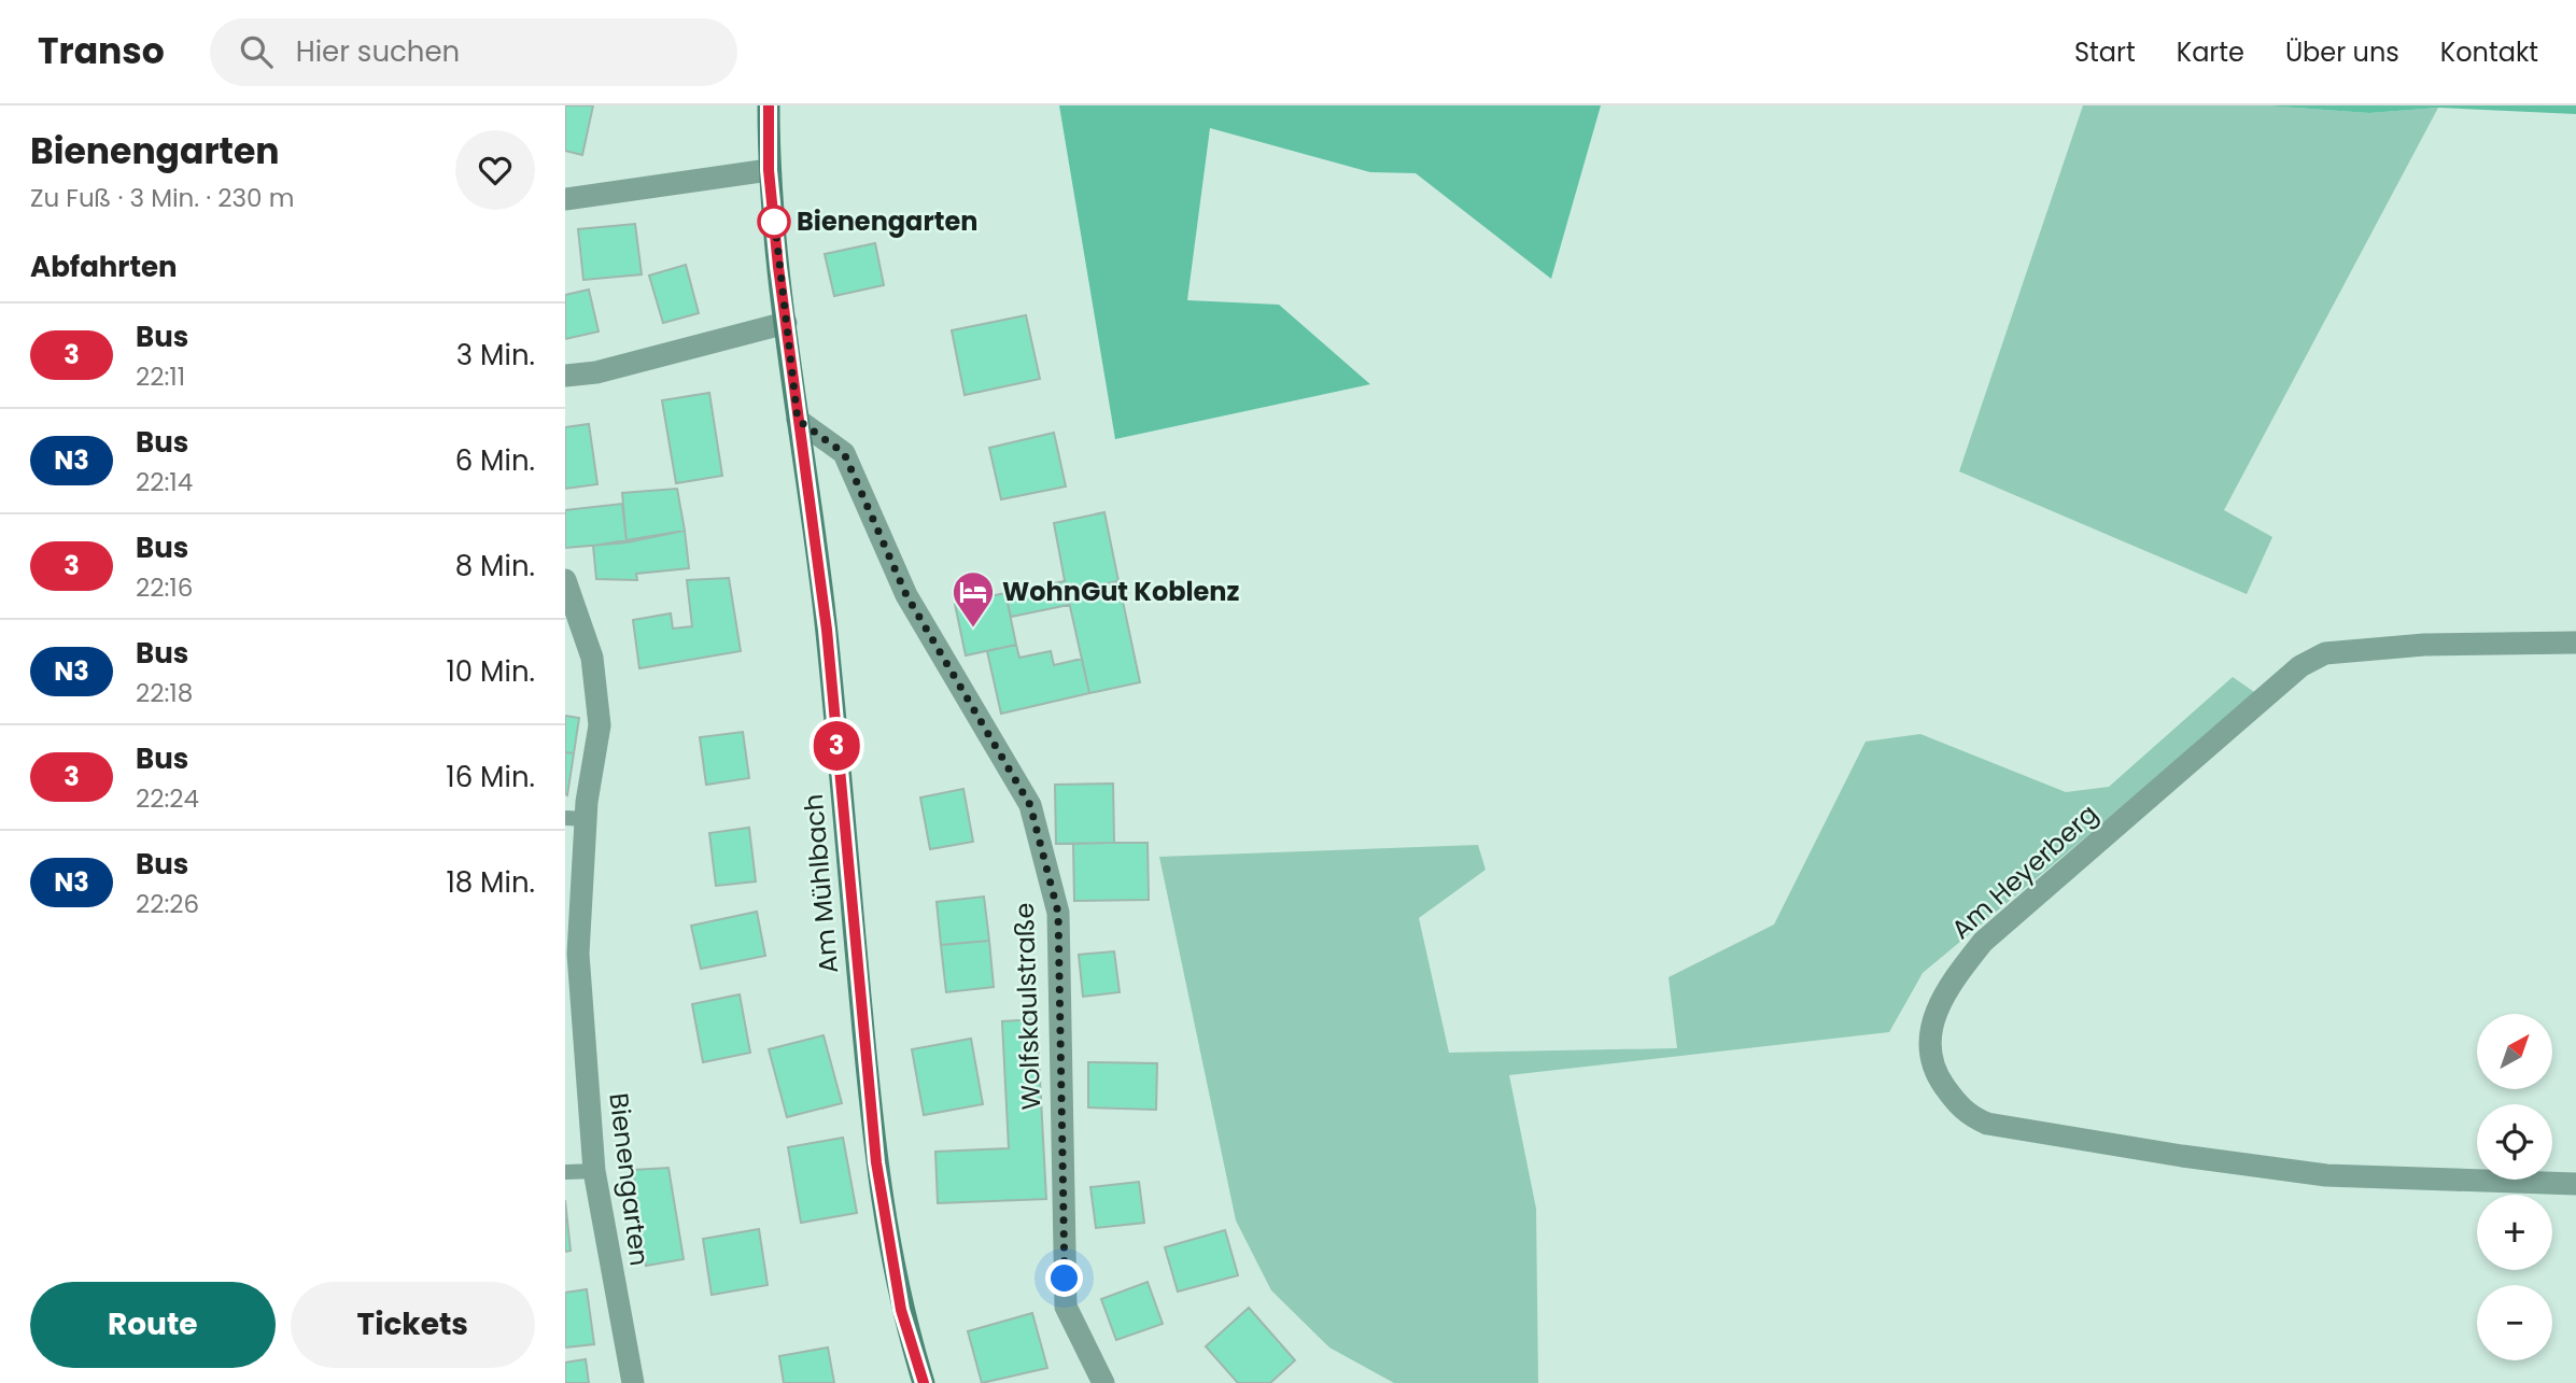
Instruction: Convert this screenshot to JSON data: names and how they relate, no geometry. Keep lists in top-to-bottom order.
{
  "streets": {
    "street": [
      "Am Heyerberg",
      "Am Mühlbach",
      "Wolfskaulstraße",
      "Bienengarten"
    ]
  },
  "crossings": [
    ["Am Mühlbach", "Wolfskaulstraße"]
  ],
  "places": {
    "other": ["Bienengarten"],
    "hotel": ["WohnGut Koblenz"]
  },
  "lines": ["bus line 3"],
  "north": "top right",
  "page": {
    "header": "Transo",
    "search": "Hier suchen",
    "nav": [
      "Start",
      "Karte",
      "Über uns",
      "Kontakt"
    ],
    "heading": [
      ["Bienengarten", "Zu Fuß · 3 Min. · 230 m"],
      "Abfahrten"
    ],
    "on_map": "3",
    "list": [
      {
        "mark": "3",
        "name": "Bus",
        "note": "22:11",
        "value": "3 Min."
      },
      {
        "mark": "N3",
        "name": "Bus",
        "note": "22:14",
        "value": "6 Min."
      },
      {
        "mark": "3",
        "name": "Bus",
        "note": "22:16",
        "value": "8 Min."
      },
      {
        "mark": "N3",
        "name": "Bus",
        "note": "22:18",
        "value": "10 Min."
      },
      {
        "mark": "3",
        "name": "Bus",
        "note": "22:24",
        "value": "16 Min."
      },
      {
        "mark": "N3",
        "name": "Bus",
        "note": "22:26",
        "value": "18 Min."
      }
    ],
    "map_buttons": ["+", "−"],
    "buttons": ["Route", "Tickets"]
  }
}
